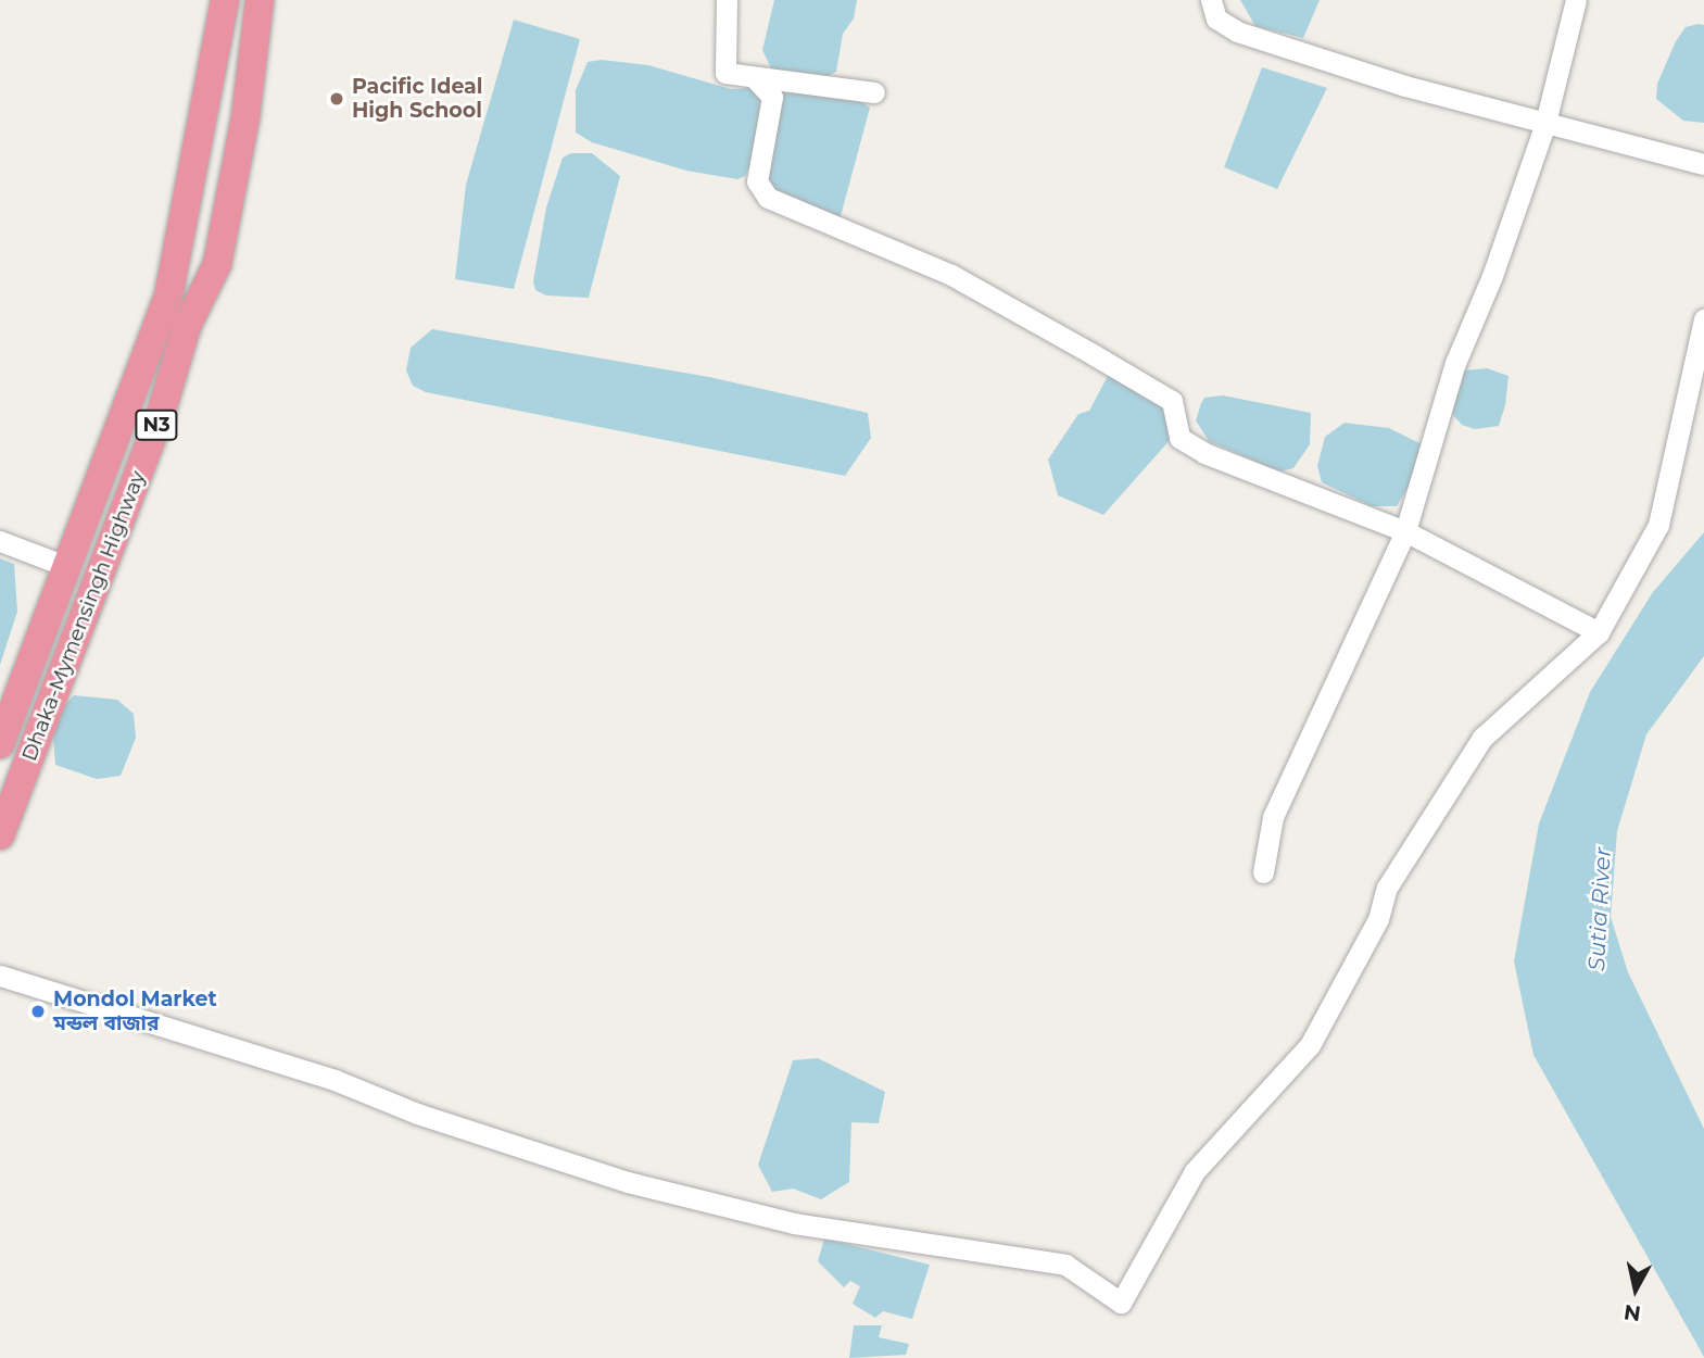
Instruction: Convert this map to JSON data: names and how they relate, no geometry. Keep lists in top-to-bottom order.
{
  "streets": {
    "highway": ["N3", "Dhaka-Mymensingh Highway"]
  },
  "water": ["Sutia River"],
  "places": ["Pacific Ideal High School", "Mondol Market মন্ডল বাজার"],
  "north": "bottom"
}
